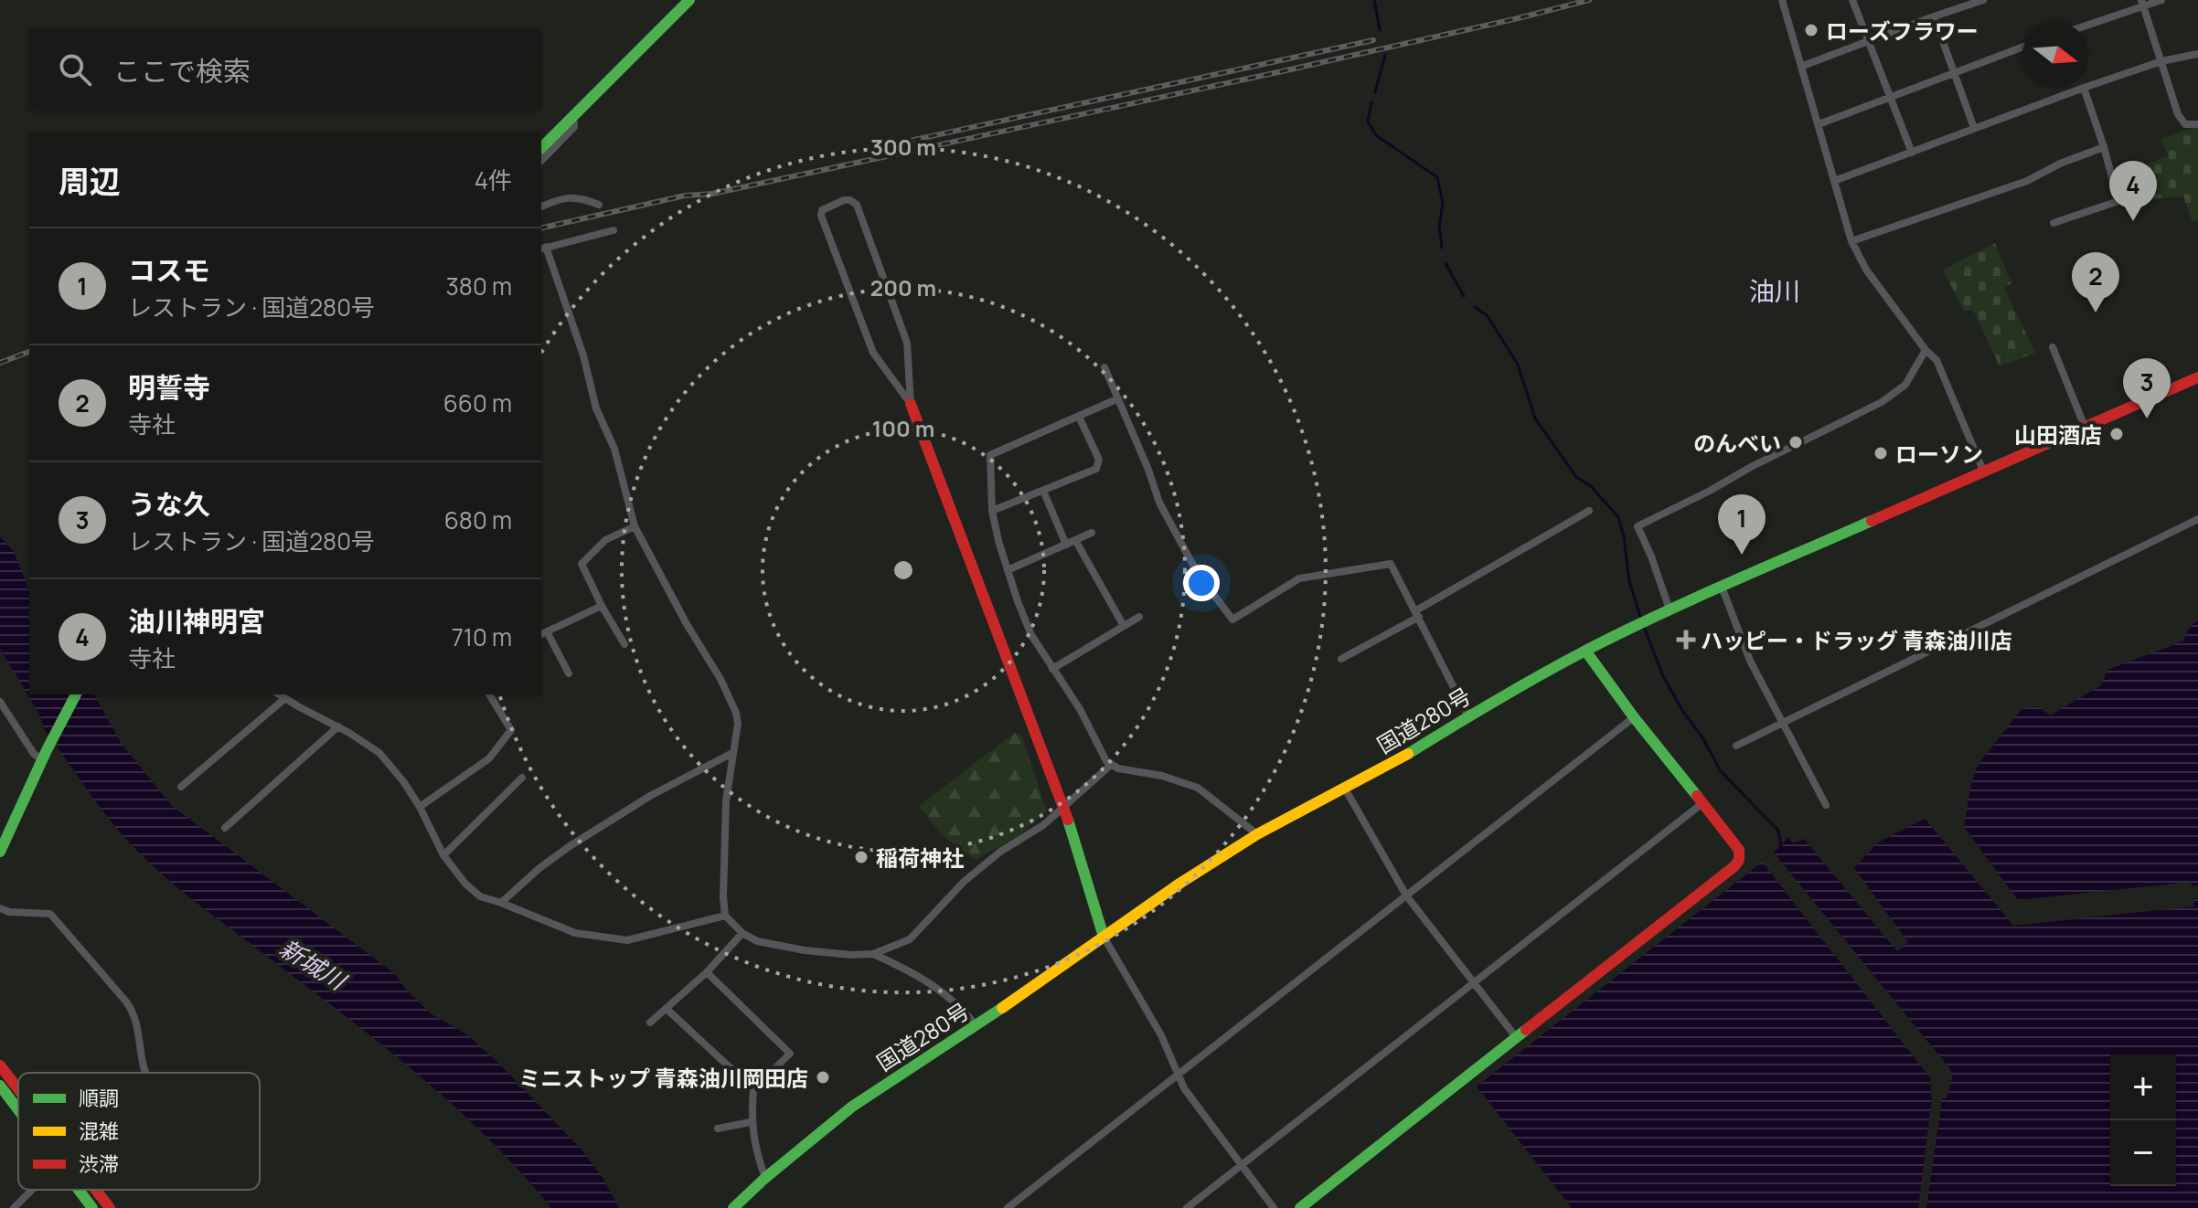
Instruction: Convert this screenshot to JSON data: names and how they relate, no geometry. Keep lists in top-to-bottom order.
{
  "streets": {
    "main road": ["国道280号"]
  },
  "districts": ["油川"],
  "water": ["新城川"],
  "places": {
    "other": [
      "ローズフラワー",
      "山田酒店",
      "のんべい",
      "ローソン",
      "稲荷神社",
      "ミニストップ 青森油川岡田店"
    ],
    "health": ["ハッピー・ドラッグ 青森油川店"]
  },
  "legend": ["順調", "混雑", "渋滞"],
  "north": "right",
  "page": {
    "search": "ここで検索",
    "heading": ["周辺", "4件"],
    "pins": [
      "4",
      "2",
      "3",
      "1"
    ],
    "list": [
      {
        "mark": "1",
        "name": "コスモ",
        "note": "レストラン · 国道280号",
        "value": "380 m"
      },
      {
        "mark": "2",
        "name": "明誓寺",
        "note": "寺社",
        "value": "660 m"
      },
      {
        "mark": "3",
        "name": "うな久",
        "note": "レストラン · 国道280号",
        "value": "680 m"
      },
      {
        "mark": "4",
        "name": "油川神明宮",
        "note": "寺社",
        "value": "710 m"
      }
    ],
    "map_buttons": ["+", "−"]
  },
  "rings": ["300 m", "200 m", "100 m"]
}
